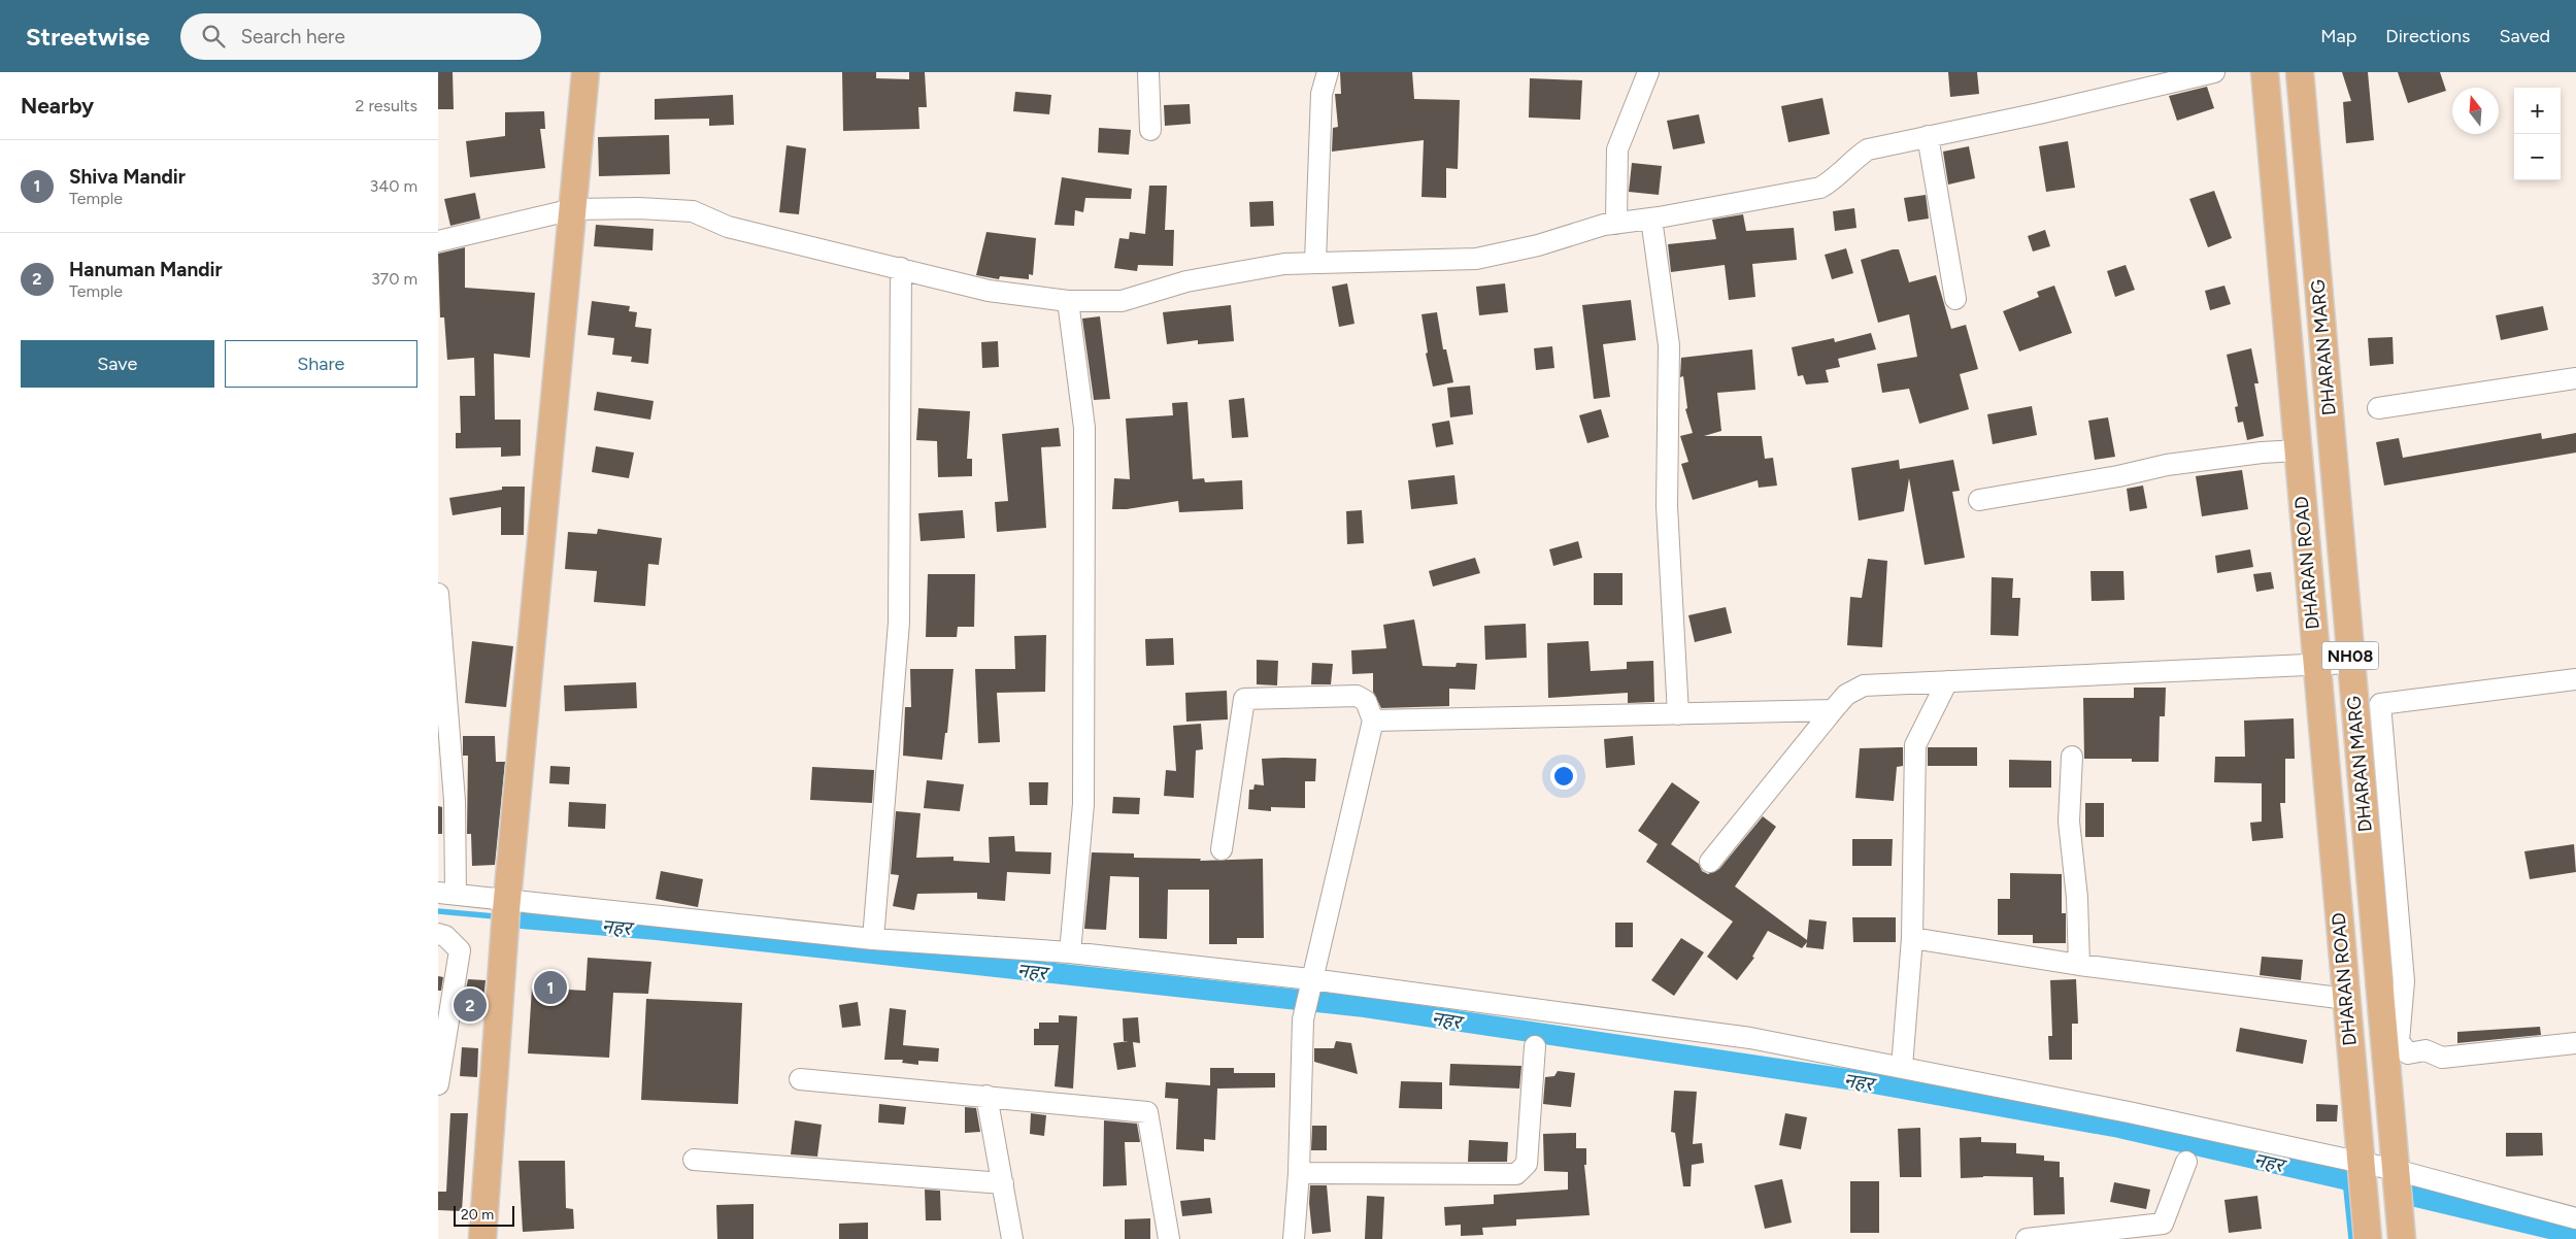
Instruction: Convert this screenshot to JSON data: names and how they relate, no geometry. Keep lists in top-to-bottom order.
{
  "streets": {
    "main road": ["DHARAN MARG", "DHARAN ROAD", "NH08"]
  },
  "water": ["नहर"],
  "scale_bar": "20 m",
  "north": "top",
  "page": {
    "header": "Streetwise",
    "search": "Search here",
    "nav": ["Map", "Directions", "Saved"],
    "heading": ["Nearby", "2 results"],
    "map_buttons": ["+", "−"],
    "list": [
      {
        "mark": "1",
        "name": "Shiva Mandir",
        "note": "Temple",
        "value": "340 m"
      },
      {
        "mark": "2",
        "name": "Hanuman Mandir",
        "note": "Temple",
        "value": "370 m"
      }
    ],
    "buttons": ["Save", "Share"],
    "pins": ["1", "2"],
    "scale": "20 m"
  }
}
